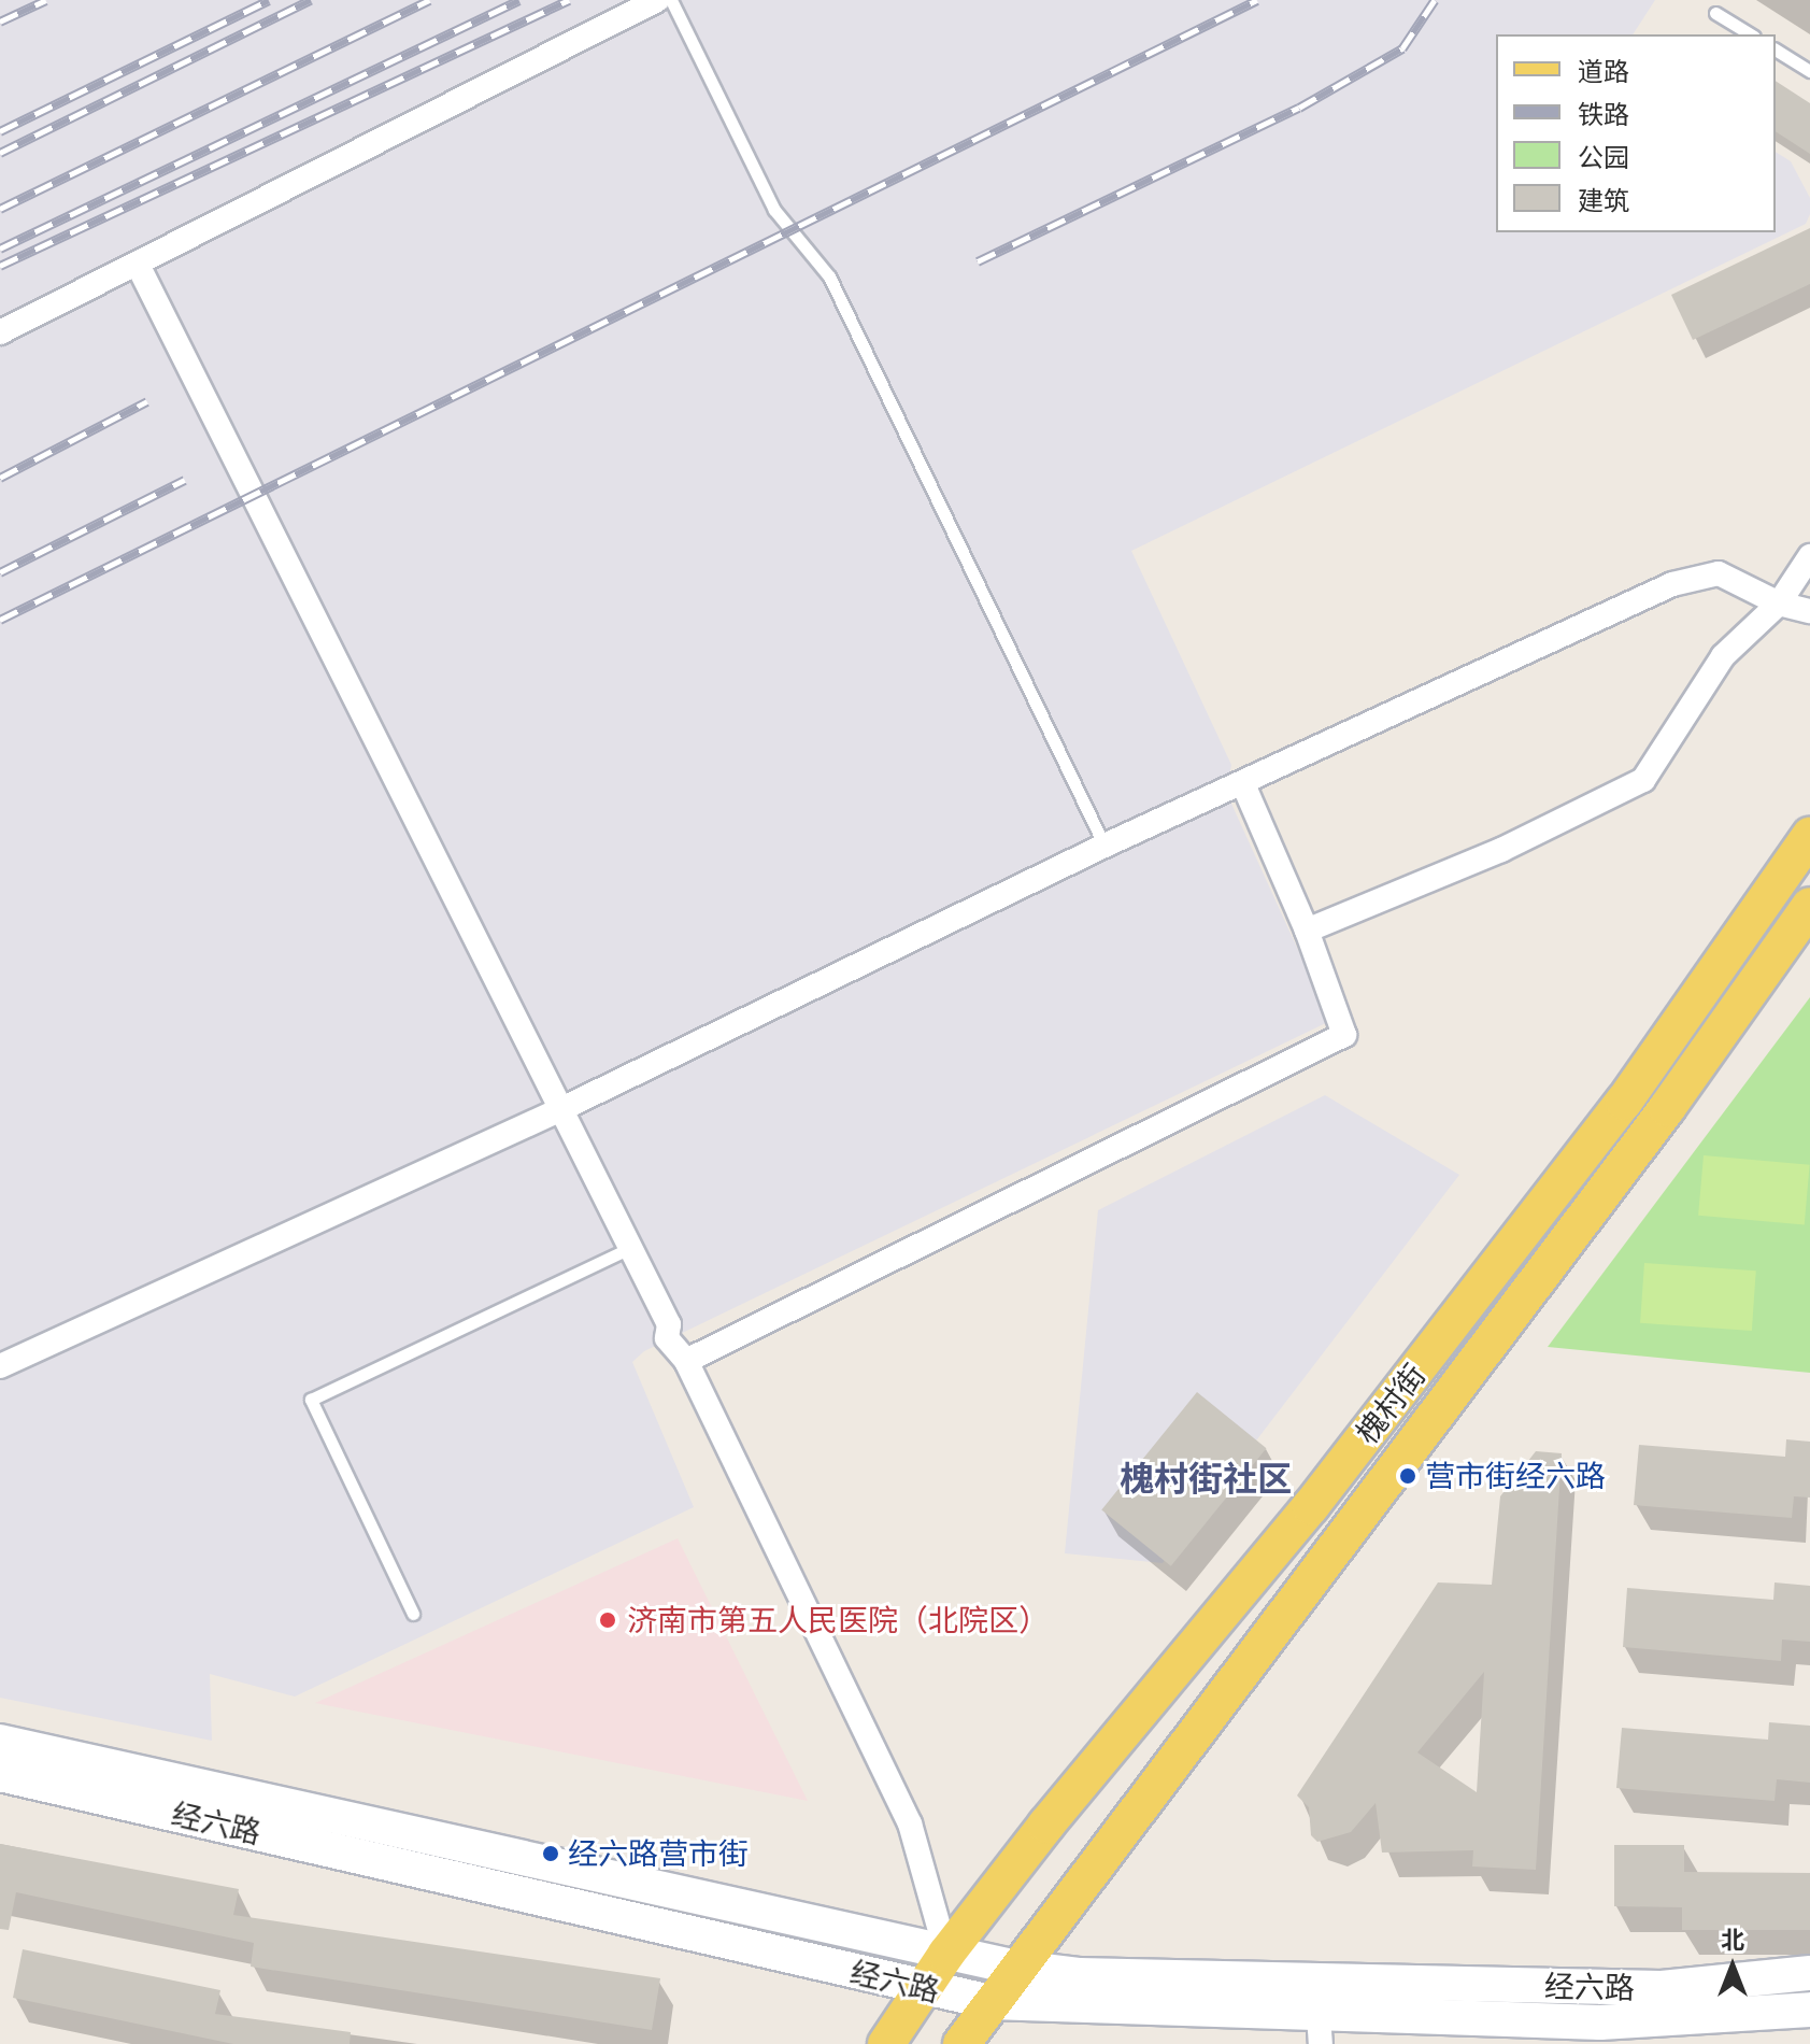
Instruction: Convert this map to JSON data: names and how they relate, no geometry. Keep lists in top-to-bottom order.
{
  "streets": {
    "main road": ["槐村街", "经六路"]
  },
  "crossings": [
    ["槐村街", "经六路"]
  ],
  "districts": ["槐村街社区"],
  "places": ["营市街经六路", "济南市第五人民医院（北院区）", "经六路营市街"],
  "legend": [
    "道路",
    "铁路",
    "公园",
    "建筑"
  ],
  "north": "top"
}
